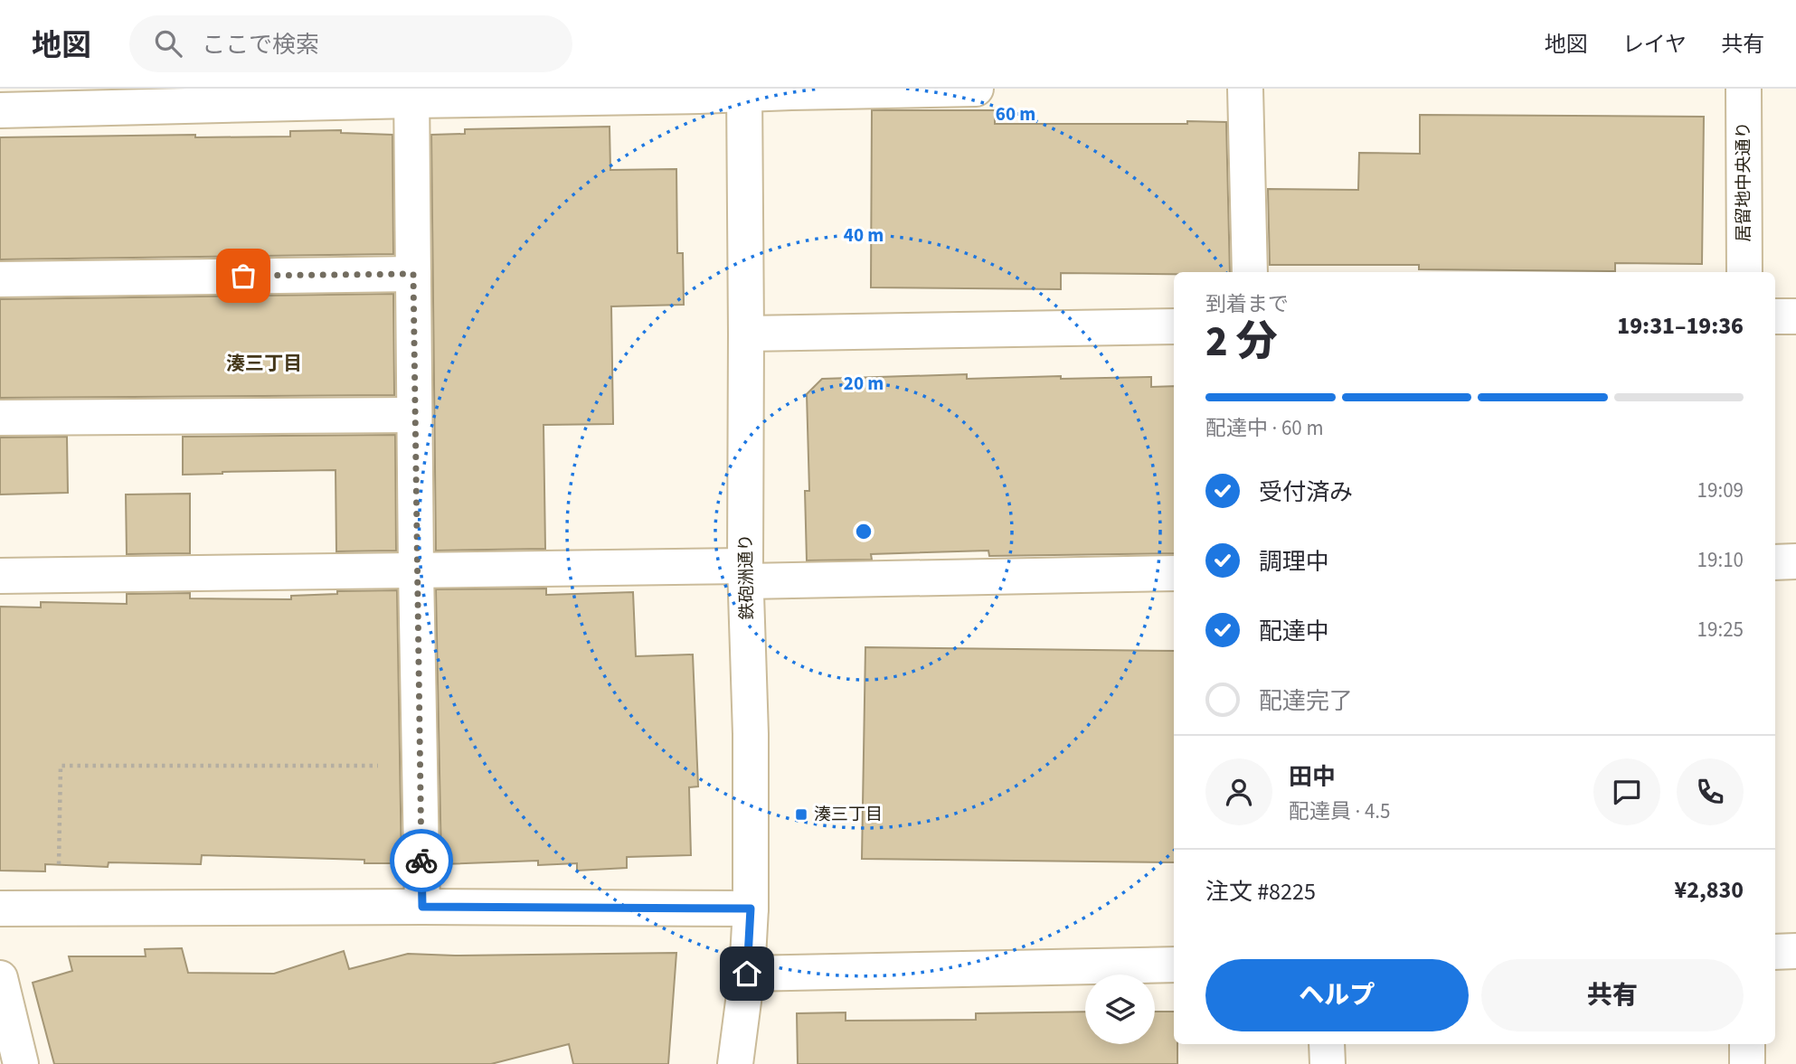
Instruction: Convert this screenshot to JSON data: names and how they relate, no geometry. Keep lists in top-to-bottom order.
{
  "streets": {
    "street": ["居留地中央通り", "鉄砲洲通り"]
  },
  "districts": ["湊三丁目"],
  "places": {
    "transit": ["湊三丁目"]
  },
  "page": {
    "header": "地図",
    "search": "ここで検索",
    "nav": ["地図", "レイヤ", "共有"],
    "heading": ["2 分", "到着まで", "19:31–19:36"],
    "panel": [
      "田中",
      "配達員 · 4.5",
      "注文 #8225",
      "¥2,830"
    ],
    "bar": "配達中 · 60 m",
    "list": [
      ["受付済み", "19:09"],
      ["調理中", "19:10"],
      ["配達中", "19:25"],
      "配達完了"
    ],
    "buttons": ["ヘルプ", "共有"]
  },
  "rings": ["60 m", "40 m", "20 m"]
}
